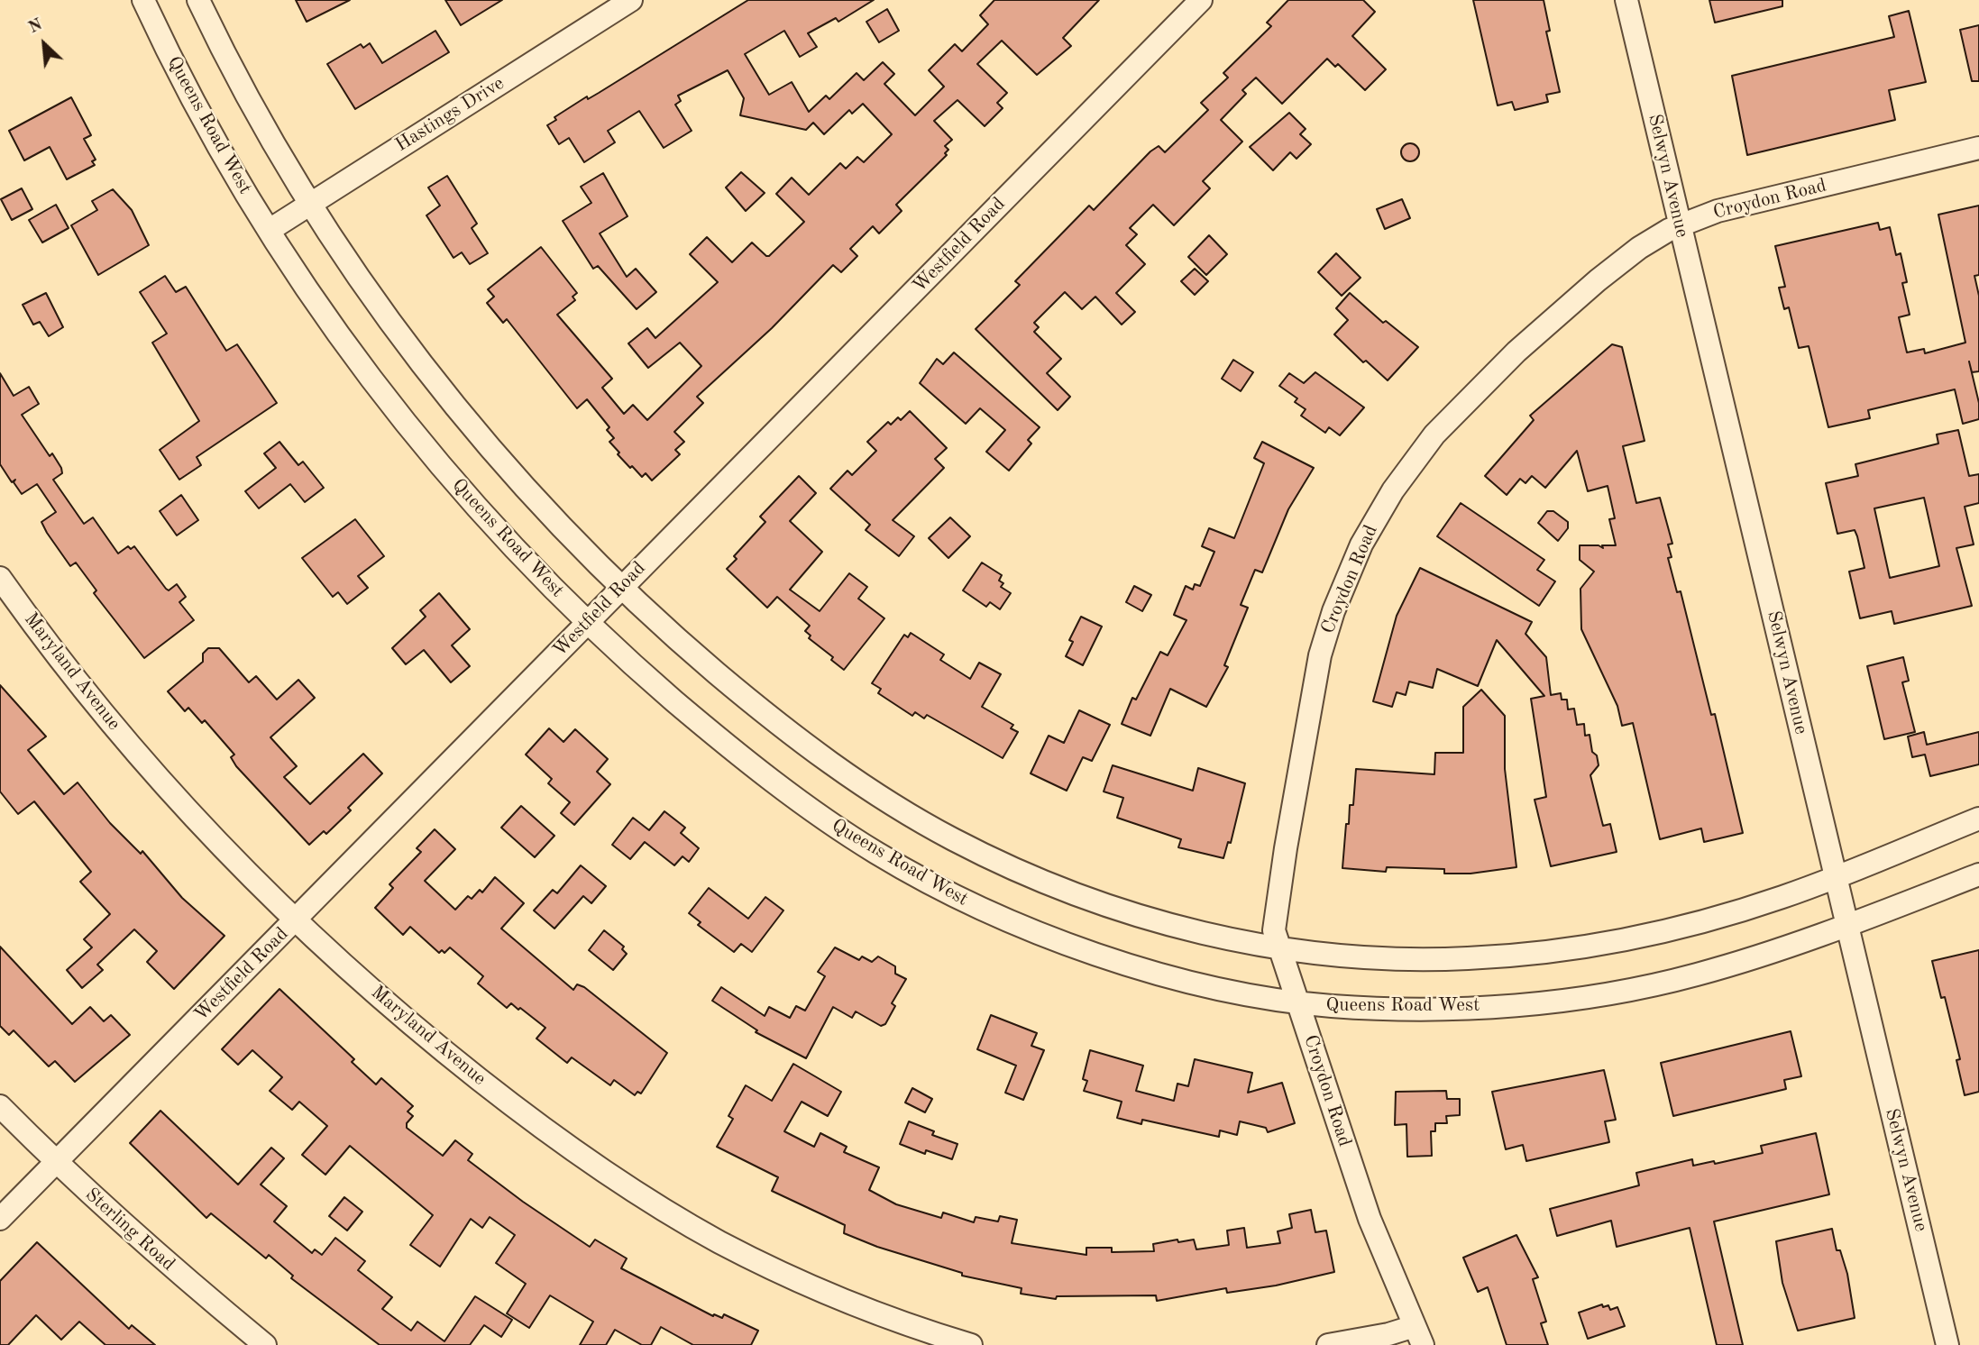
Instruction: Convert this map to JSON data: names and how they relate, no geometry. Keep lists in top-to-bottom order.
{
  "streets": {
    "street": [
      "Hastings Drive",
      "Queens Road West",
      "Selwyn Avenue",
      "Croydon Road",
      "Westfield Road",
      "Maryland Avenue",
      "Sterling Road"
    ]
  },
  "crossings": [
    ["Hastings Drive", "Queens Road West"],
    ["Queens Road West", "Selwyn Avenue"],
    ["Queens Road West", "Croydon Road"],
    ["Queens Road West", "Westfield Road"],
    ["Selwyn Avenue", "Croydon Road"],
    ["Westfield Road", "Maryland Avenue"],
    ["Westfield Road", "Sterling Road"]
  ],
  "north": "top left"
}
